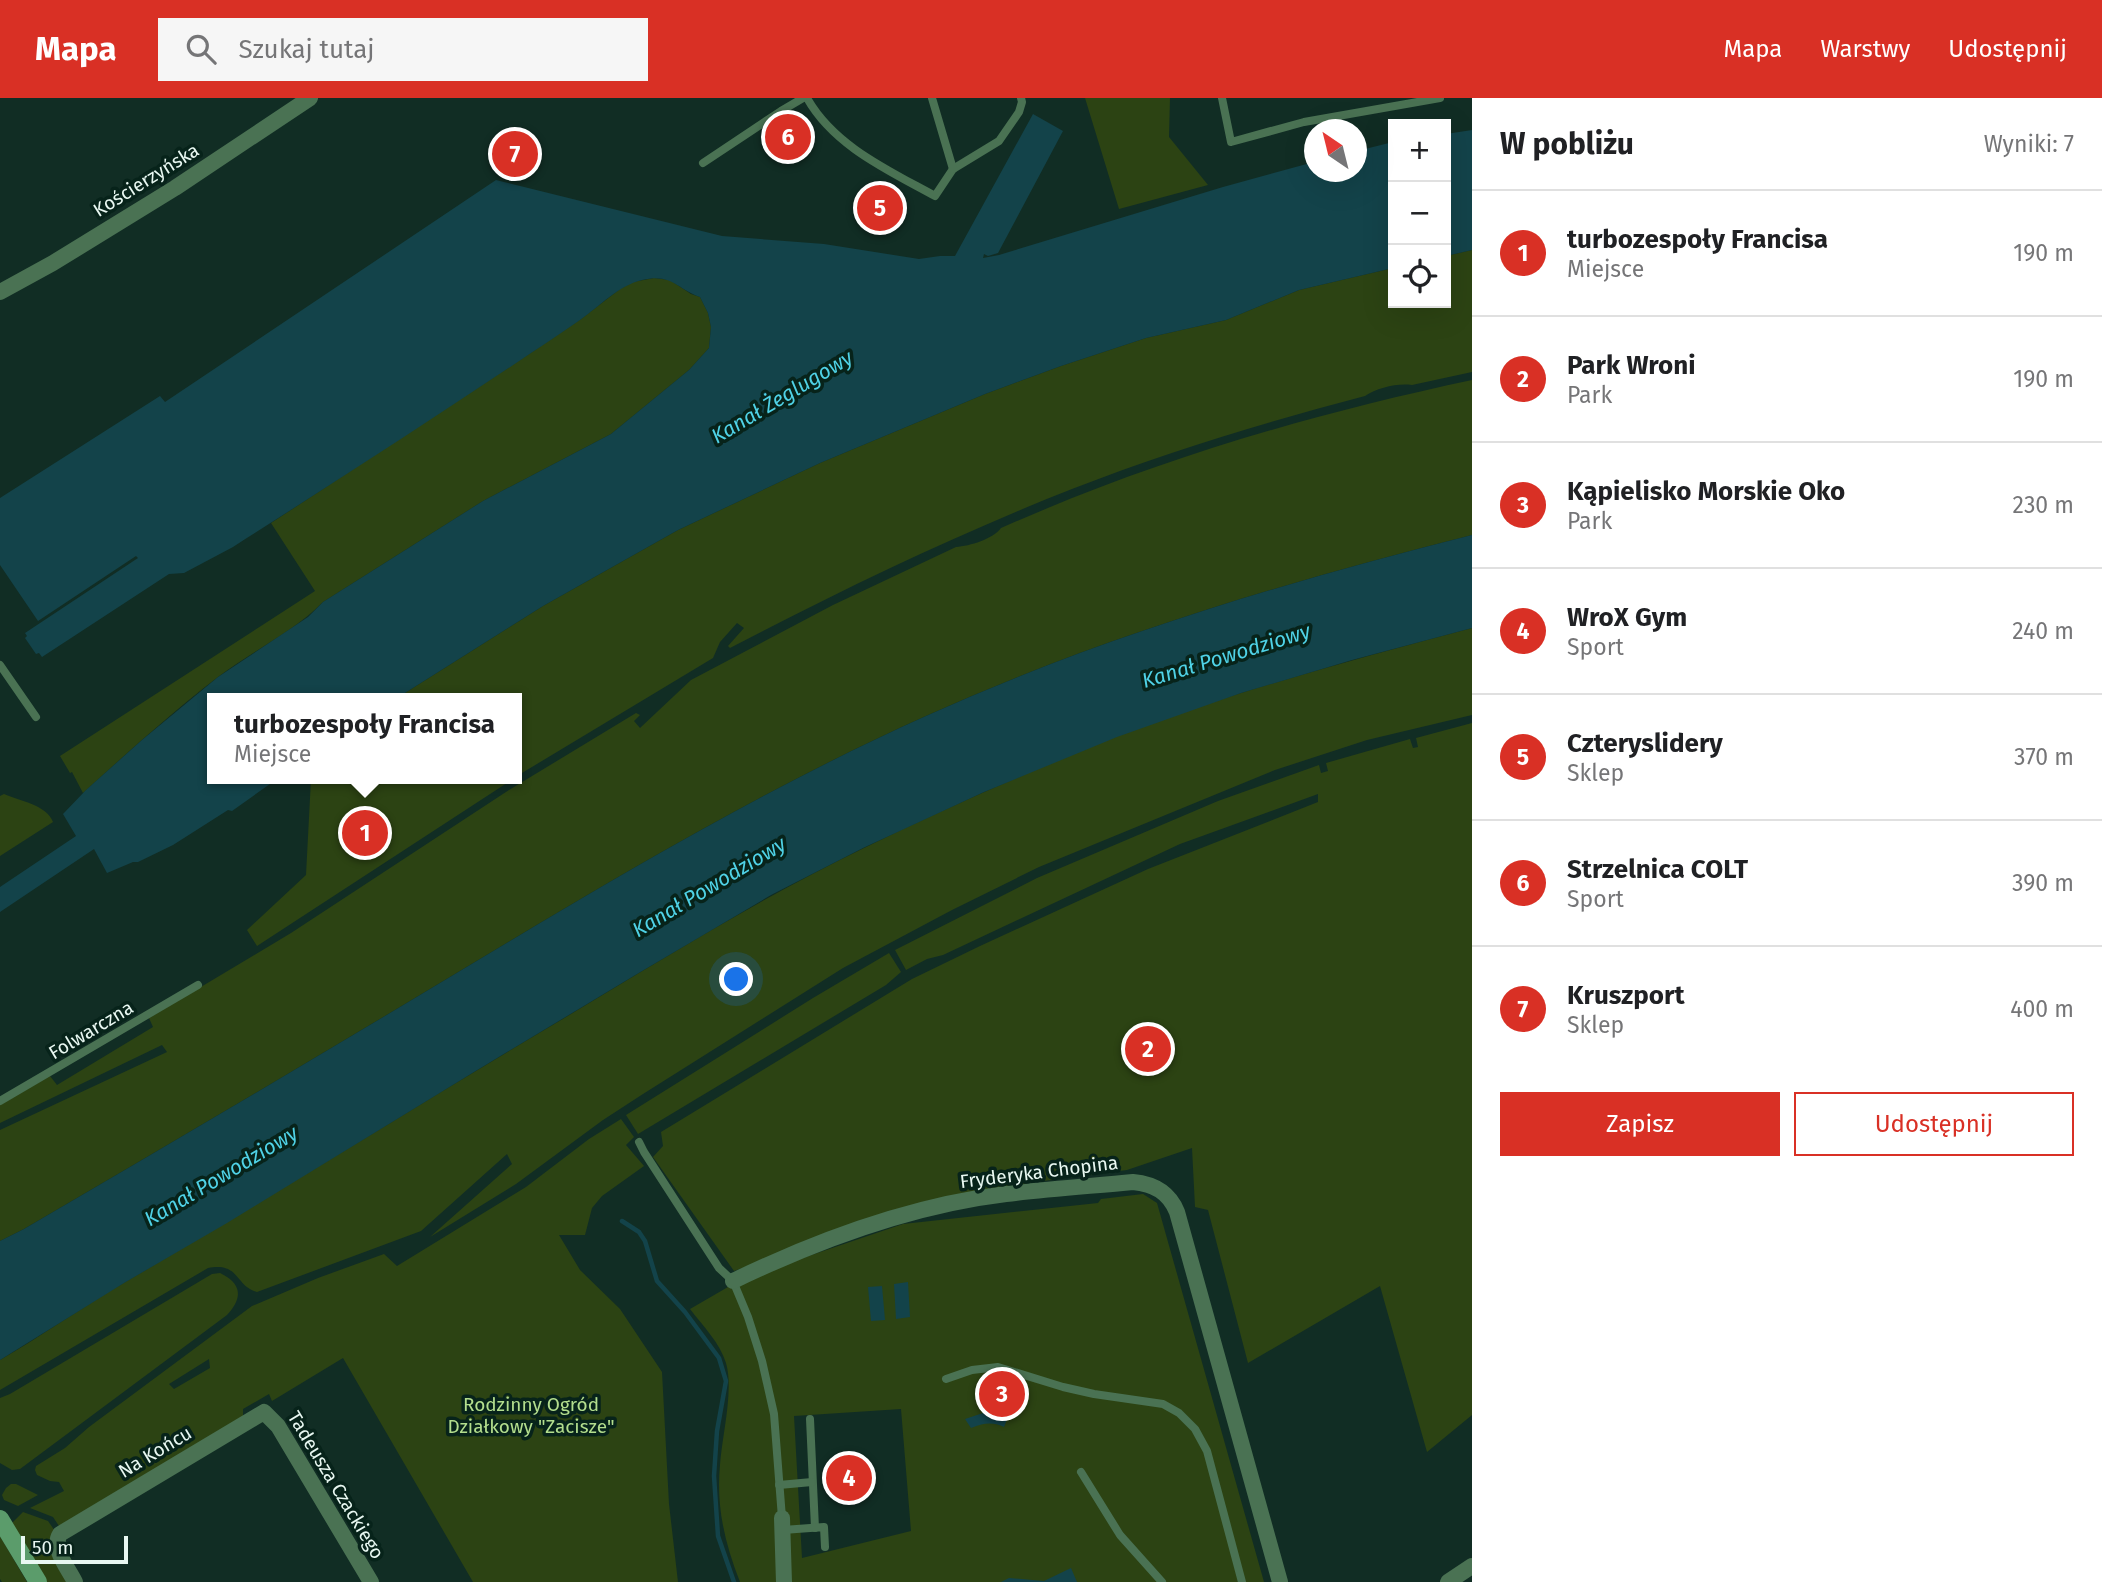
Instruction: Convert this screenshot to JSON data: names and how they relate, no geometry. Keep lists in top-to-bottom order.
{
  "streets": {
    "street": [
      "Kościerzyńska",
      "Fryderyka Chopina",
      "Na Końcu",
      "Tadeusza Czackiego"
    ],
    "lane": ["Folwarczna"]
  },
  "crossings": [
    ["Na Końcu", "Tadeusza Czackiego"]
  ],
  "water": ["Kanał Żeglugowy", "Kanał Powodziowy"],
  "parks": ["Rodzinny Ogród Działkowy \"Zacisze\""],
  "scale_bar": "50 m",
  "north": "top left",
  "page": {
    "header": "Mapa",
    "search": "Szukaj tutaj",
    "nav": ["Mapa", "Warstwy", "Udostępnij"],
    "heading": ["W pobliżu", "Wyniki: 7"],
    "pins": [
      "6",
      "7",
      "5",
      "1",
      "2",
      "3",
      "4"
    ],
    "map_buttons": ["+", "−"],
    "list": [
      {
        "mark": "1",
        "name": "turbozespoły Francisa",
        "note": "Miejsce",
        "value": "190 m"
      },
      {
        "mark": "2",
        "name": "Park Wroni",
        "note": "Park",
        "value": "190 m"
      },
      {
        "mark": "3",
        "name": "Kąpielisko Morskie Oko",
        "note": "Park",
        "value": "230 m"
      },
      {
        "mark": "4",
        "name": "WroX Gym",
        "note": "Sport",
        "value": "240 m"
      },
      {
        "mark": "5",
        "name": "Czteryslidery",
        "note": "Sklep",
        "value": "370 m"
      },
      {
        "mark": "6",
        "name": "Strzelnica COLT",
        "note": "Sport",
        "value": "390 m"
      },
      {
        "mark": "7",
        "name": "Kruszport",
        "note": "Sklep",
        "value": "400 m"
      }
    ],
    "popup": ["turbozespoły Francisa", "Miejsce"],
    "buttons": ["Zapisz", "Udostępnij"],
    "scale": "50 m"
  }
}
